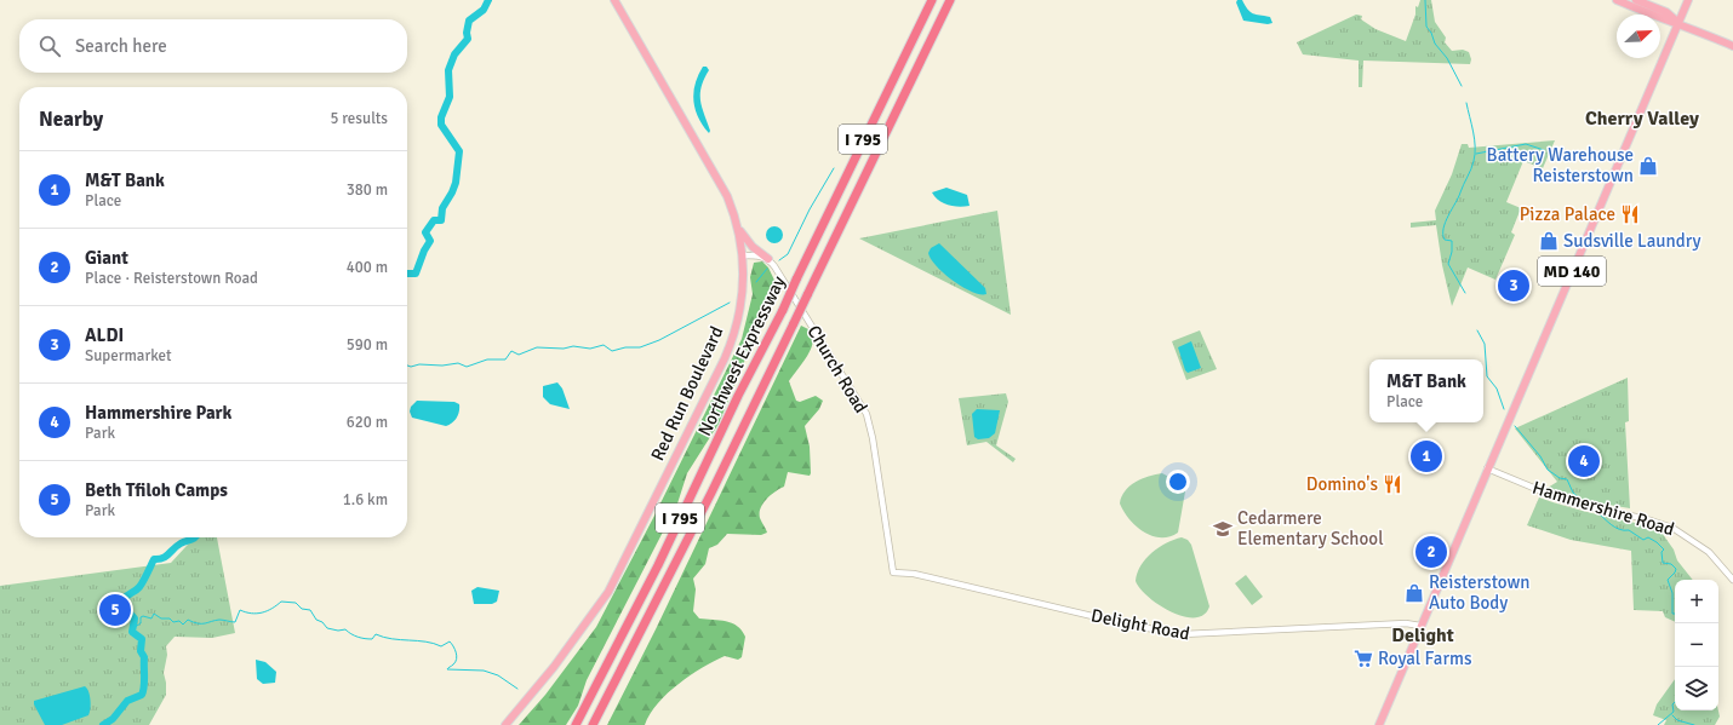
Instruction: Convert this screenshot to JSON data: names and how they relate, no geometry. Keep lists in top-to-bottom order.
{
  "streets": {
    "highway": ["I 795", "Northwest Expressway"],
    "main road": ["MD 140", "Red Run Boulevard"],
    "street": ["Church Road", "Hammershire Road", "Delight Road"]
  },
  "crossings": [
    ["MD 140", "Hammershire Road"],
    ["MD 140", "Delight Road"],
    ["Church Road", "Delight Road"]
  ],
  "districts": ["Cherry Valley", "Delight"],
  "places": {
    "shop": ["Battery Warehouse Reisterstown", "Sudsville Laundry", "Reisterstown Auto Body"],
    "restaurant": ["Pizza Palace", "Domino's"],
    "school or university": ["Cedarmere Elementary School"],
    "supermarket": ["Royal Farms"]
  },
  "north": "top right",
  "page": {
    "search": "Search here",
    "heading": ["Nearby", "5 results"],
    "list": [
      {
        "mark": "1",
        "name": "M&T Bank",
        "note": "Place",
        "value": "380 m"
      },
      {
        "mark": "2",
        "name": "Giant",
        "note": "Place · Reisterstown Road",
        "value": "400 m"
      },
      {
        "mark": "3",
        "name": "ALDI",
        "note": "Supermarket",
        "value": "590 m"
      },
      {
        "mark": "4",
        "name": "Hammershire Park",
        "note": "Park",
        "value": "620 m"
      },
      {
        "mark": "5",
        "name": "Beth Tfiloh Camps",
        "note": "Park",
        "value": "1.6 km"
      }
    ],
    "pins": [
      "3",
      "1",
      "4",
      "2",
      "5"
    ],
    "popup": ["M&T Bank", "Place"],
    "map_buttons": ["+", "−"]
  }
}
